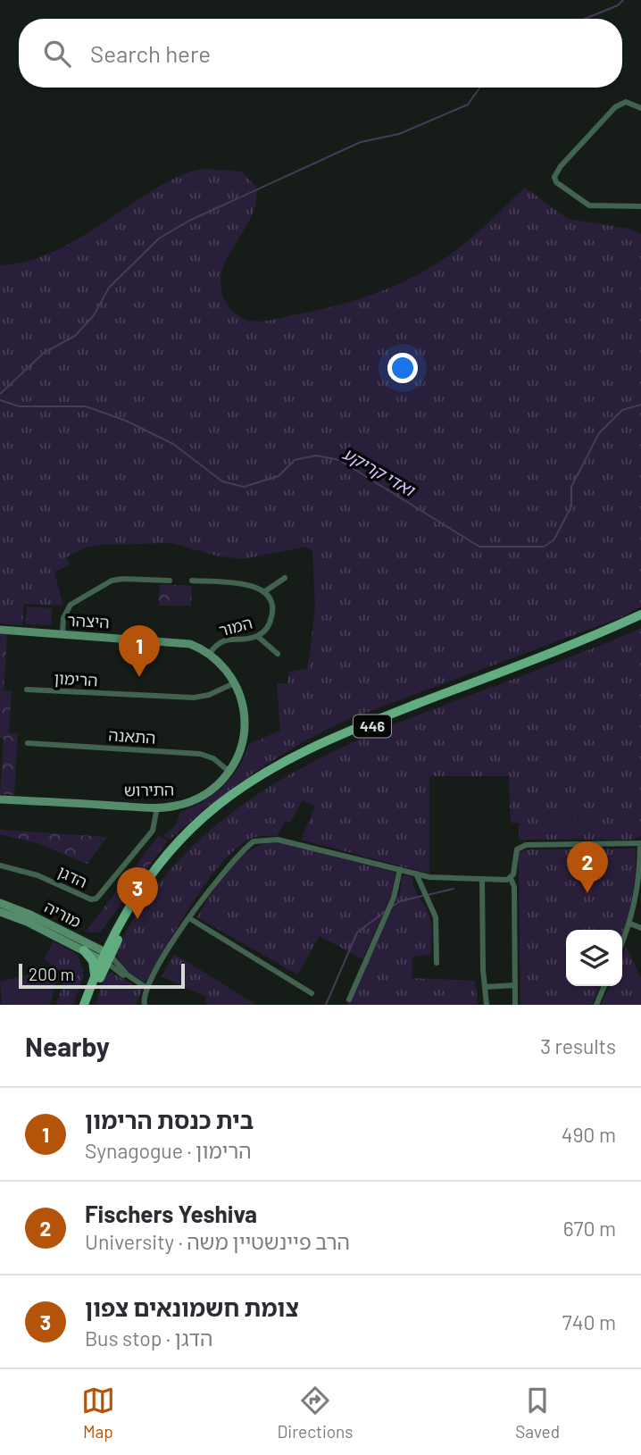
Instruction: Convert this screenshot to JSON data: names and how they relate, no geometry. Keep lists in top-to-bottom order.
{
  "streets": {
    "main road": ["446"],
    "street": [
      "היצהר",
      "המור",
      "הרימון",
      "התאנה",
      "התירוש",
      "הדגן",
      "מוריה"
    ]
  },
  "crossings": [
    ["היצהר", "המור"],
    ["היצהר", "התירוש"],
    ["המור", "התירוש"],
    ["הרימון", "התירוש"],
    ["446", "מוריה"],
    ["התאנה", "התירוש"],
    ["התירוש", "הדגן"]
  ],
  "water": ["ואדי קריקע"],
  "scale_bar": "200 m",
  "page": {
    "search": "Search here",
    "pins": ["1", "2", "3"],
    "scale": "200 m",
    "heading": ["Nearby", "3 results"],
    "list": [
      {
        "mark": "1",
        "name": "בית כנסת הרימון",
        "note": "Synagogue · הרימון",
        "value": "490 m"
      },
      {
        "mark": "2",
        "name": "Fischers Yeshiva",
        "note": "University · הרב פיינשטיין משה",
        "value": "670 m"
      },
      {
        "mark": "3",
        "name": "צומת חשמונאים צפון",
        "note": "Bus stop · הדגן",
        "value": "740 m"
      }
    ],
    "nav": ["Map", "Directions", "Saved"]
  }
}
